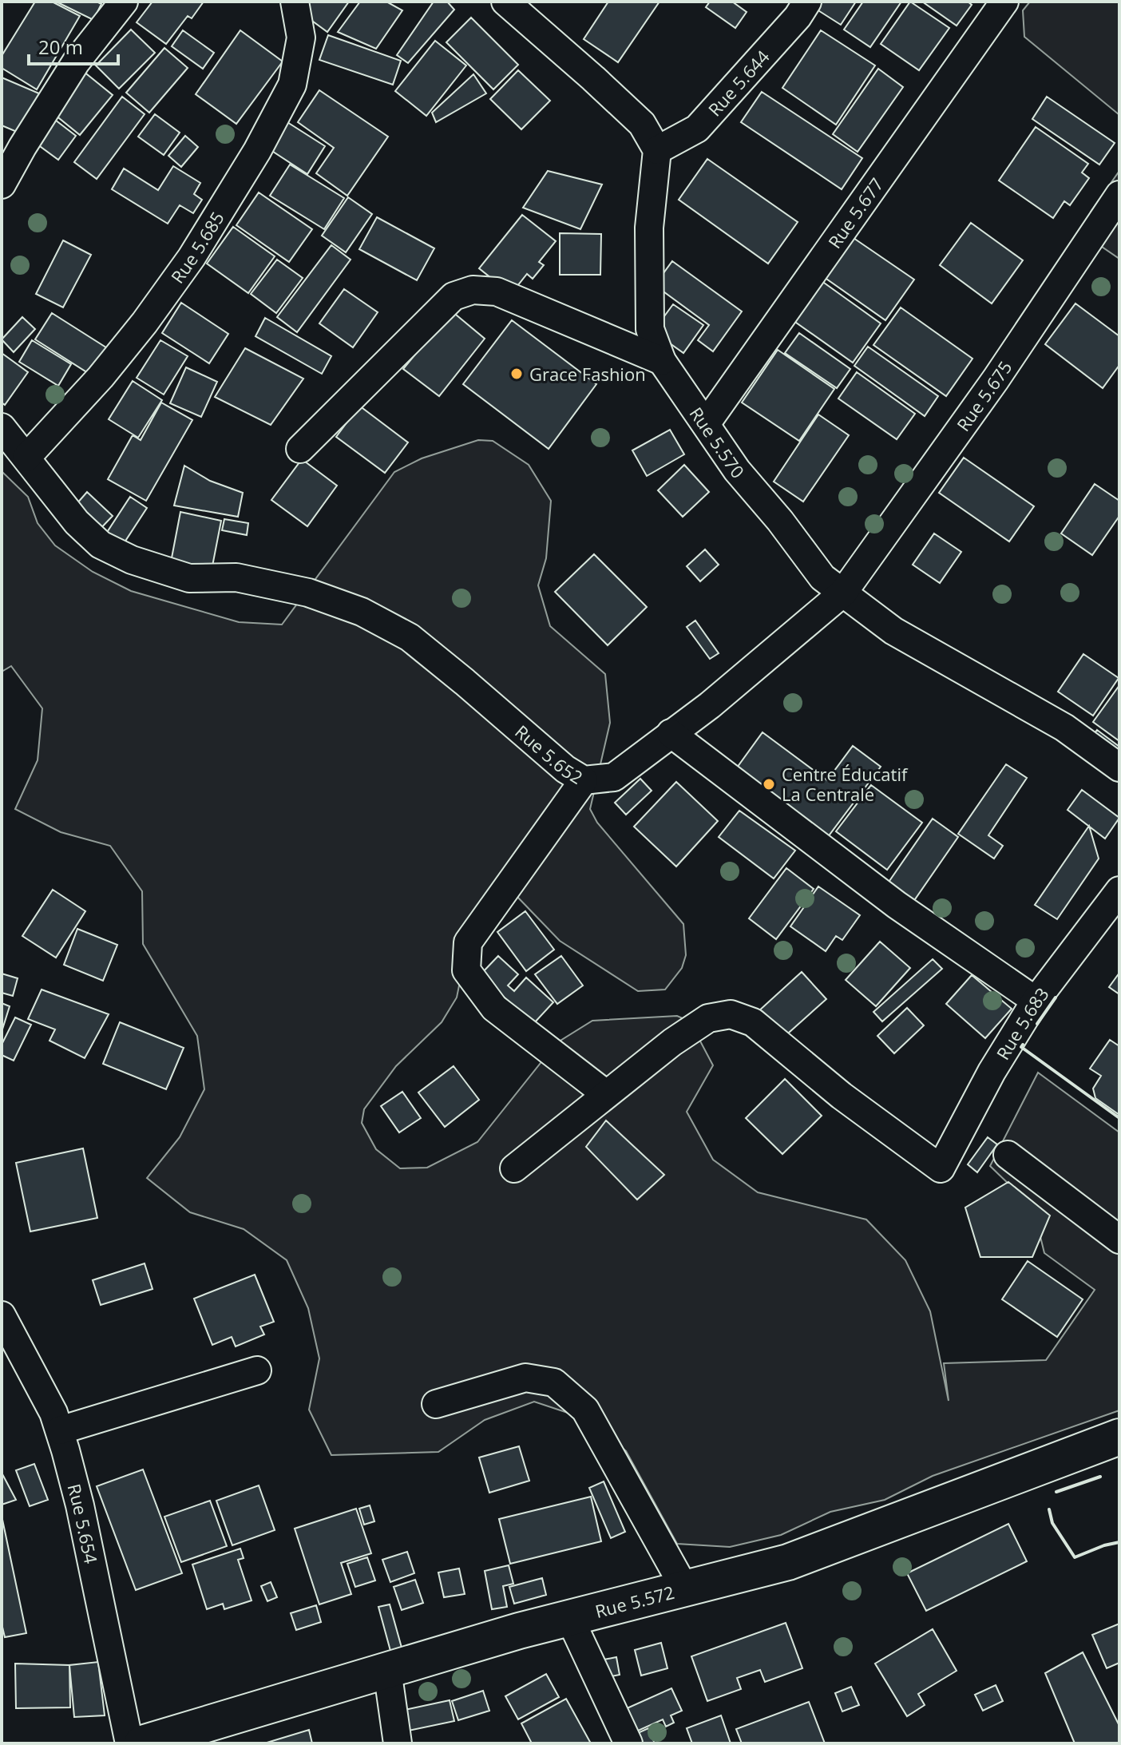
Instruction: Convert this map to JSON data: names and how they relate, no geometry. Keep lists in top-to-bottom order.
{
  "streets": {
    "street": [
      "Rue 5.644",
      "Rue 5.677",
      "Rue 5.685",
      "Rue 5.675",
      "Rue 5.570",
      "Rue 5.652",
      "Rue 5.683",
      "Rue 5.654",
      "Rue 5.572"
    ]
  },
  "crossings": [
    ["Rue 5.644", "Rue 5.570"],
    ["Rue 5.677", "Rue 5.570"],
    ["Rue 5.685", "Rue 5.652"],
    ["Rue 5.675", "Rue 5.570"],
    ["Rue 5.675", "Rue 5.652"],
    ["Rue 5.570", "Rue 5.652"]
  ],
  "places": ["Grace Fashion", "Centre Éducatif La Centrale"],
  "scale_bar": "20 m"
}
